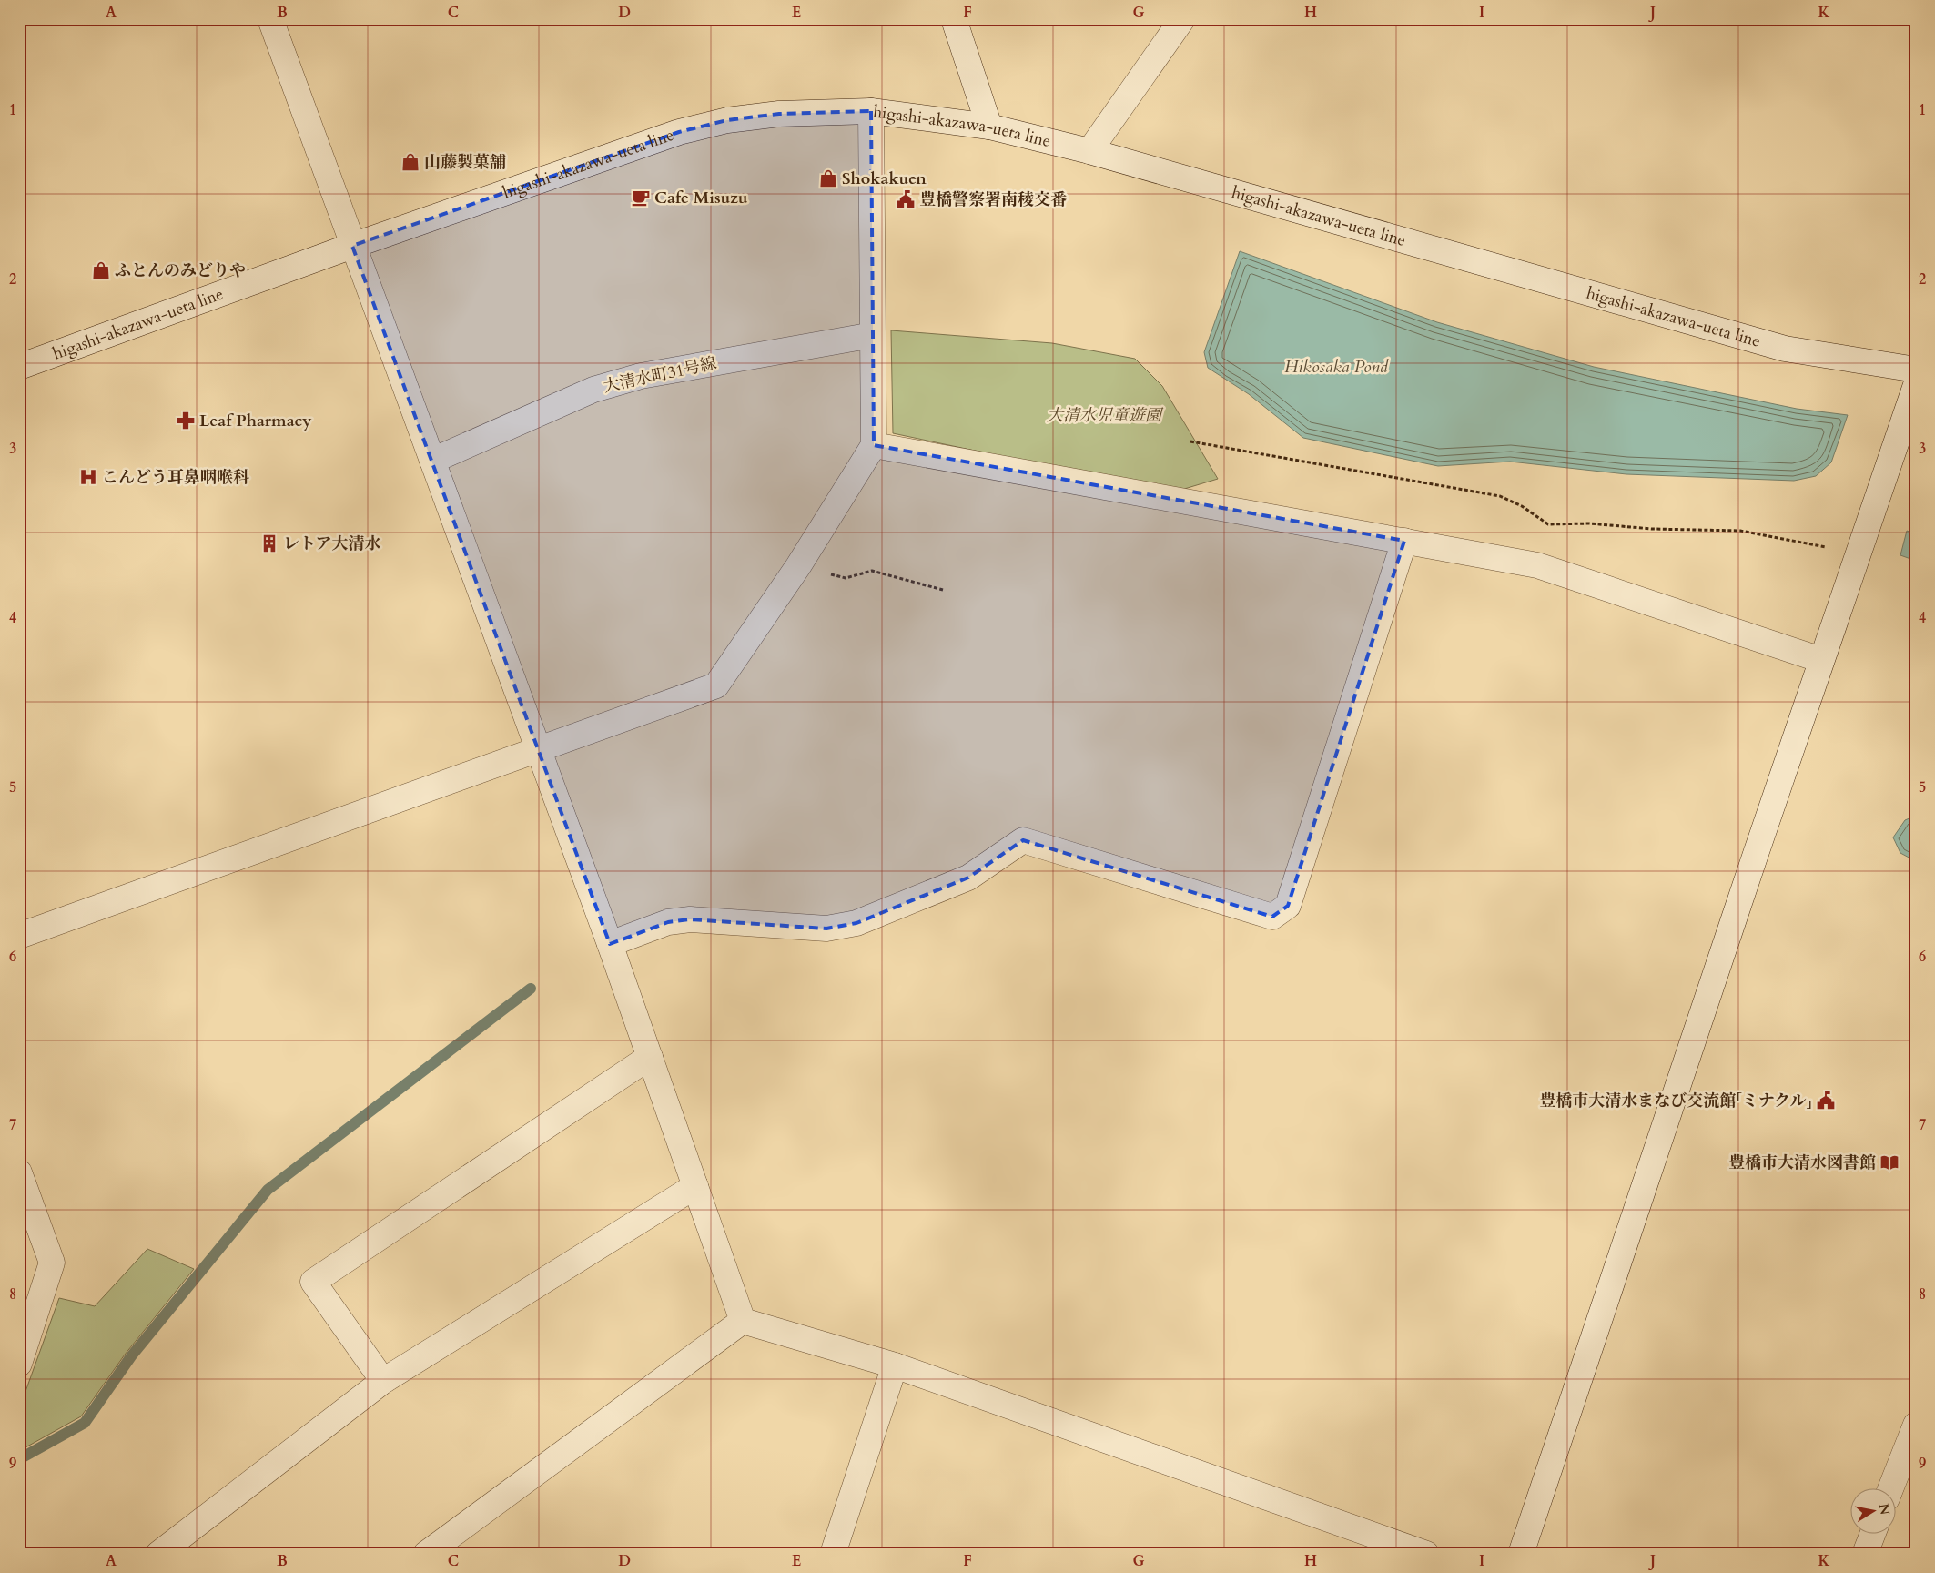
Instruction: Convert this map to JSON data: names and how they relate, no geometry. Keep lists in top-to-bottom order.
{
  "streets": {
    "street": ["higashi-akazawa-ueta line", "大清水町31号線"]
  },
  "water": ["Hikosaka Pond"],
  "parks": ["大清水児童遊園"],
  "places": {
    "shop": ["山藤製菓舗", "Shokakuen", "ふとんのみどりや"],
    "cafe": ["Cafe Misuzu"],
    "public building": ["豊橋警察署南稜交番", "豊橋市大清水まなび交流館「ミナクル」"],
    "pharmacy": ["Leaf Pharmacy"],
    "hospital": ["こんどう耳鼻咽喉科"],
    "building": ["レトア大清水"],
    "library": ["豊橋市大清水図書館"]
  },
  "north": "right",
  "grid": {
    "columns": [
      "A",
      "B",
      "C",
      "D",
      "E",
      "F",
      "G",
      "H",
      "I",
      "J",
      "K"
    ],
    "rows": [
      "1",
      "2",
      "3",
      "4",
      "5",
      "6",
      "7",
      "8",
      "9"
    ]
  }
}
